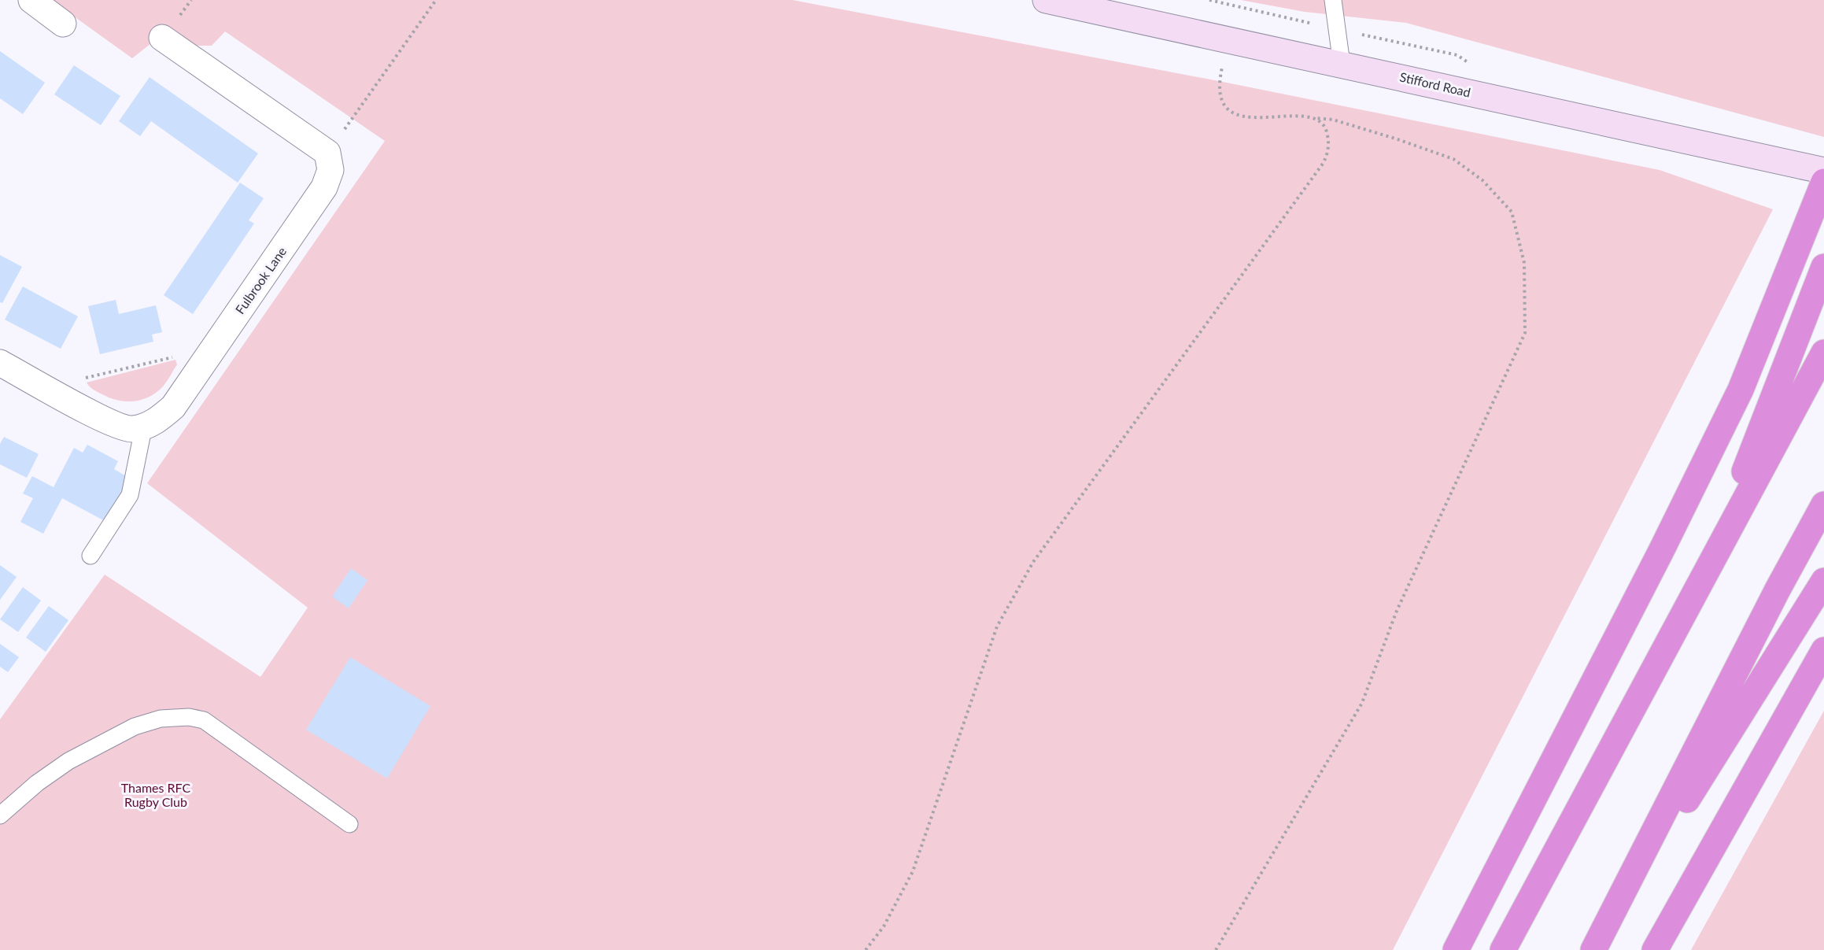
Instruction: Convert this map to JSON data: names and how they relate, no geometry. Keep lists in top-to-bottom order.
{
  "streets": {
    "main road": ["Stifford Road"],
    "street": ["Fulbrook Lane"]
  },
  "parks": ["Thames RFC Rugby Club"]
}
